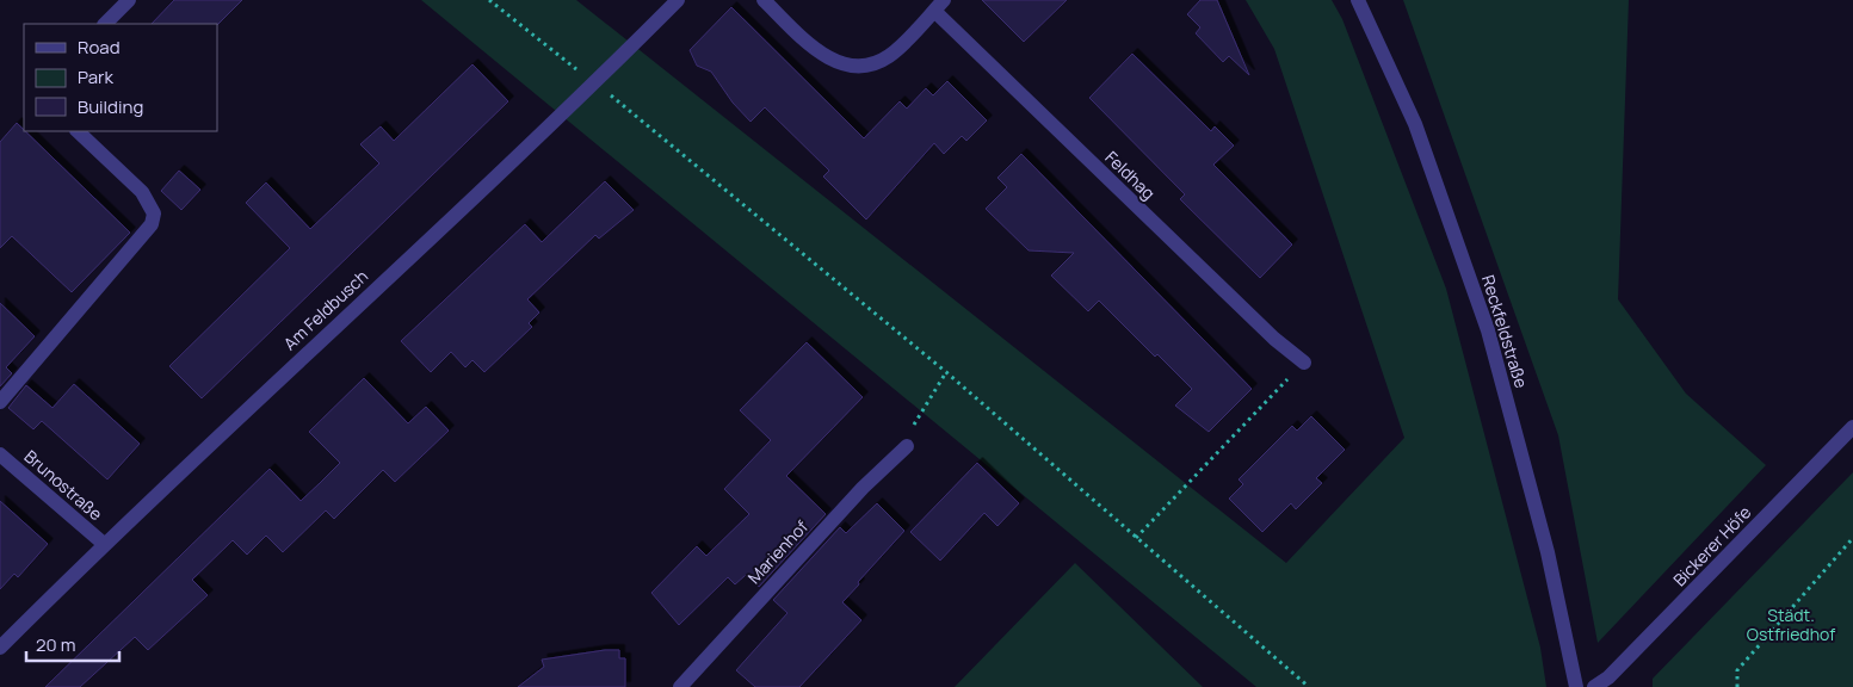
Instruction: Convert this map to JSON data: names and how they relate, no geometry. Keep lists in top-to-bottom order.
{
  "streets": {
    "street": [
      "Feldhag",
      "Am Feldbusch",
      "Reckfeldstraße",
      "Brunostraße",
      "Bickerer Höfe",
      "Marienhof"
    ]
  },
  "crossings": [
    ["Am Feldbusch", "Brunostraße"]
  ],
  "parks": ["Städt. Ostfriedhof"],
  "legend": ["Road", "Park", "Building"],
  "scale_bar": "20 m"
}
